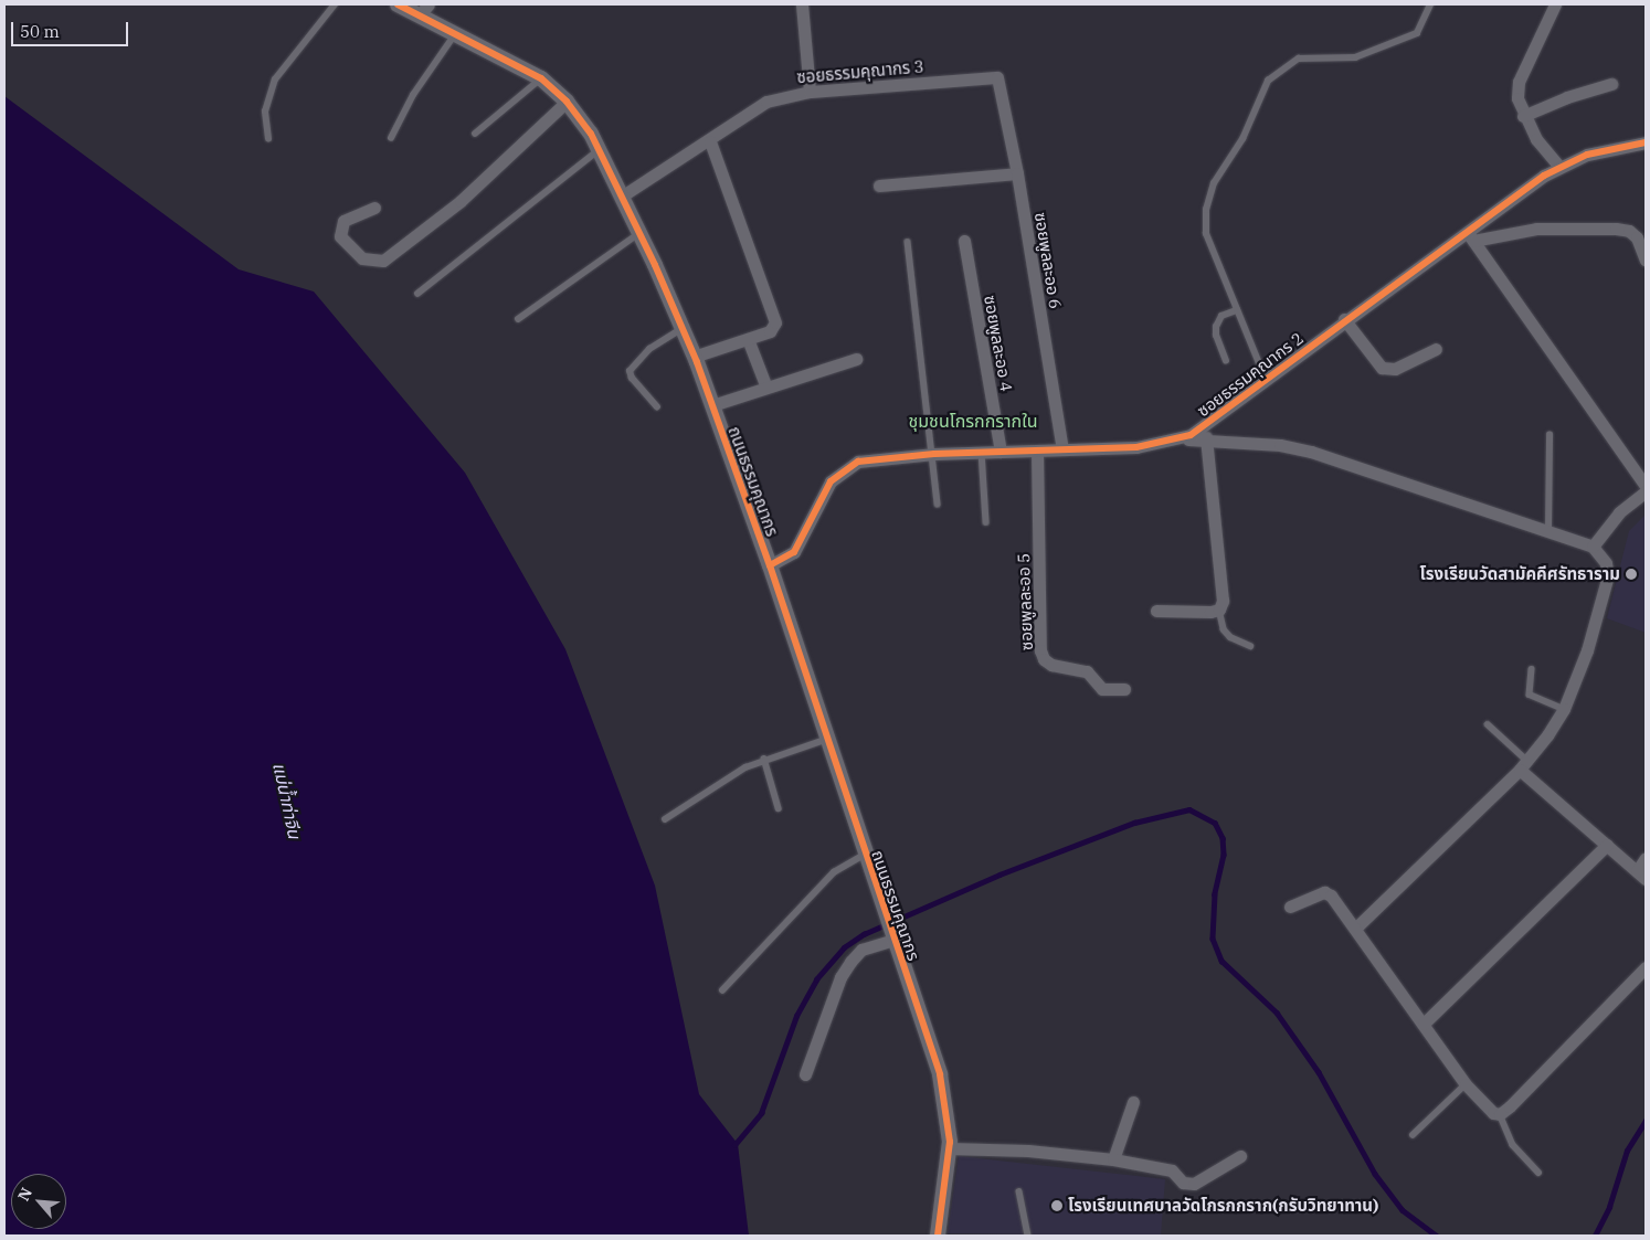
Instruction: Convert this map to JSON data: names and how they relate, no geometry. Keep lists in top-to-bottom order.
{
  "streets": {
    "street": [
      "ซอยธรรมคุณากร 3",
      "ซอยพูลละออ 6",
      "ซอยพูลละออ 4",
      "ซอยธรรมคุณากร 2",
      "ถนนธรรมคุณากร",
      "ซอยพูลละออ 5"
    ]
  },
  "crossings": [
    ["ซอยธรรมคุณากร 3", "ซอยพูลละออ 6"],
    ["ซอยธรรมคุณากร 3", "ถนนธรรมคุณากร"],
    ["ซอยพูลละออ 6", "ซอยธรรมคุณากร 2"],
    ["ซอยพูลละออ 4", "ซอยธรรมคุณากร 2"],
    ["ซอยธรรมคุณากร 2", "ถนนธรรมคุณากร"],
    ["ซอยธรรมคุณากร 2", "ซอยพูลละออ 5"]
  ],
  "districts": ["ชุมชนโกรกกรากใน"],
  "water": ["แม่น้ำท่าจีน"],
  "places": ["โรงเรียนวัดสามัคคีศรัทธาราม", "โรงเรียนเทศบาลวัดโกรกกราก(กรับวิทยาทาน)"],
  "scale_bar": "50 m",
  "north": "top left"
}
